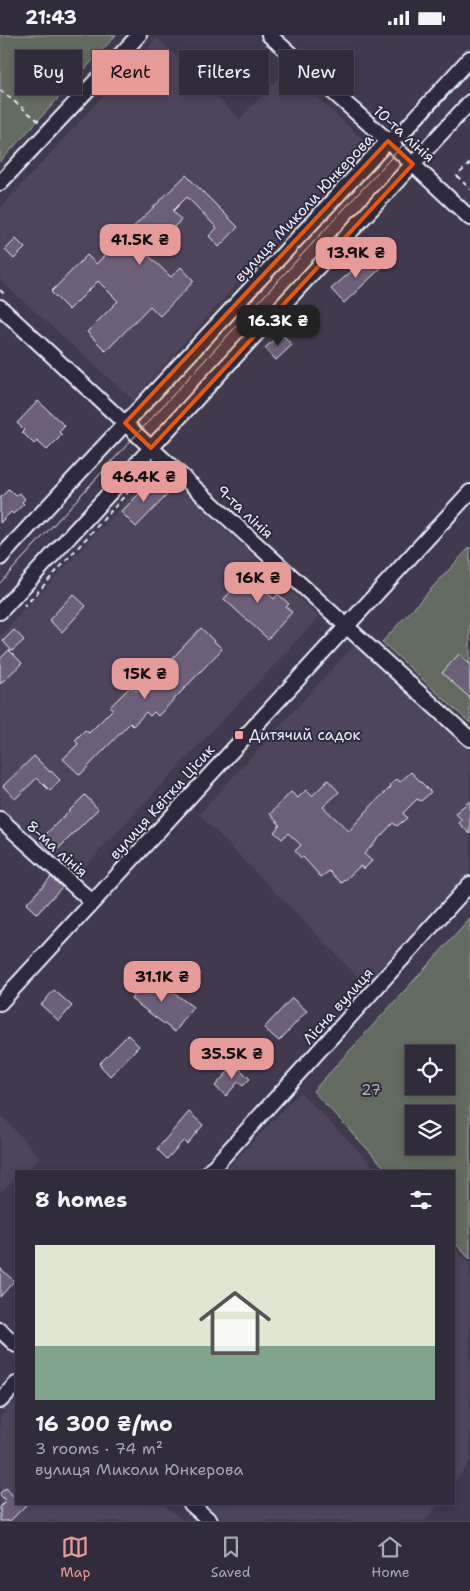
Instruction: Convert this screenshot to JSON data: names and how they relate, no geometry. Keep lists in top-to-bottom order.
{
  "streets": {
    "street": [
      "10-та лінія",
      "вулиця Миколи Юнкерова",
      "9-та лінія",
      "вулиця Квітки Цісик",
      "8-ма лінія",
      "Лісна вулиця"
    ]
  },
  "crossings": [
    ["10-та лінія", "вулиця Миколи Юнкерова"],
    ["вулиця Миколи Юнкерова", "9-та лінія"],
    ["9-та лінія", "вулиця Квітки Цісик"],
    ["вулиця Квітки Цісик", "8-ма лінія"]
  ],
  "parks": ["27"],
  "places": {
    "transit": ["Дитячий садок"]
  },
  "page": {
    "status": "21:43",
    "chip": [
      "Buy",
      "Rent",
      "Filters",
      "New"
    ],
    "price": [
      "41.5K ₴",
      "13.9K ₴",
      "16.3K ₴",
      "46.4K ₴",
      "16K ₴",
      "15K ₴",
      "31.1K ₴",
      "35.5K ₴"
    ],
    "heading": "8 homes",
    "list": [
      {
        "name": "16 300 ₴/mo",
        "note": "3 rooms · 74 m² · вулиця Миколи Юнкерова"
      }
    ],
    "tabs": ["Map", "Saved", "Home"]
  }
}
